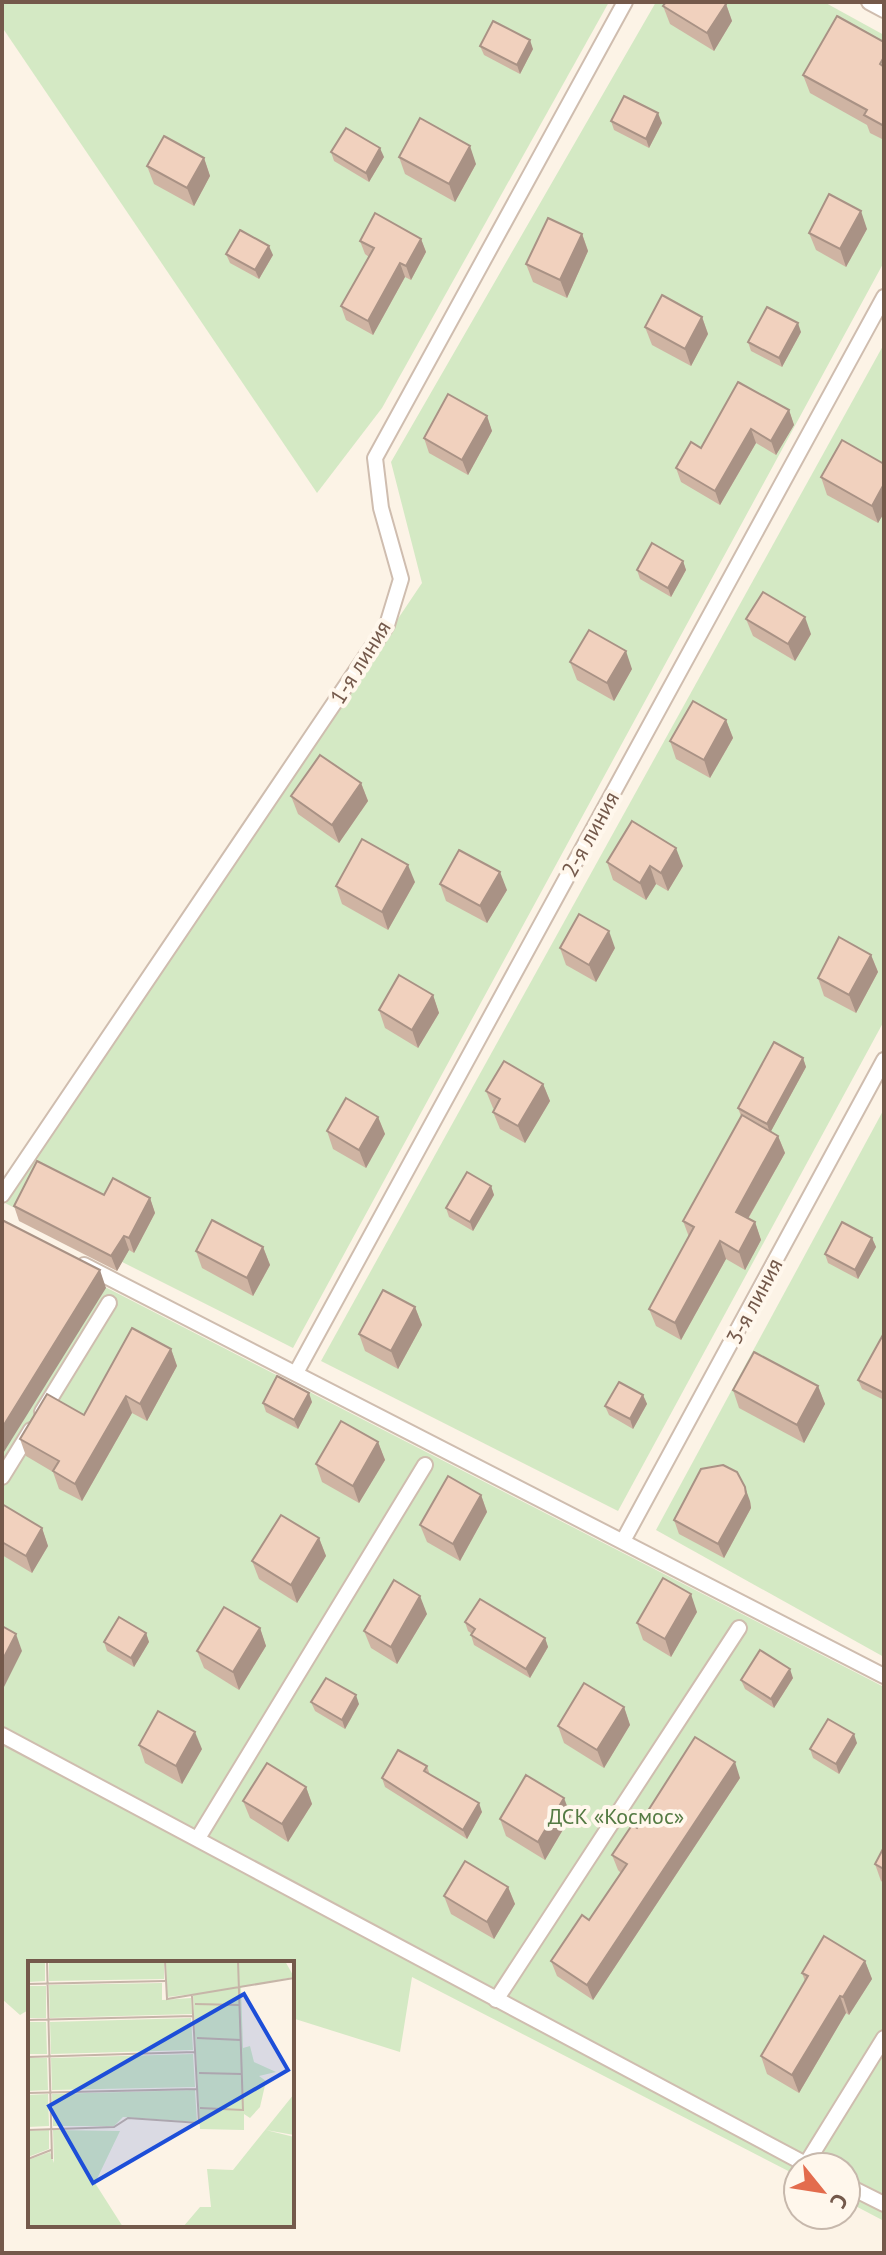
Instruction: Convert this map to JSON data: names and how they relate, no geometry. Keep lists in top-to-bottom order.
{
  "streets": {
    "lane": ["1-я линия", "2-я линия", "3-я линия"]
  },
  "parks": ["ДСК «Космос»"],
  "north": "bottom right"
}
